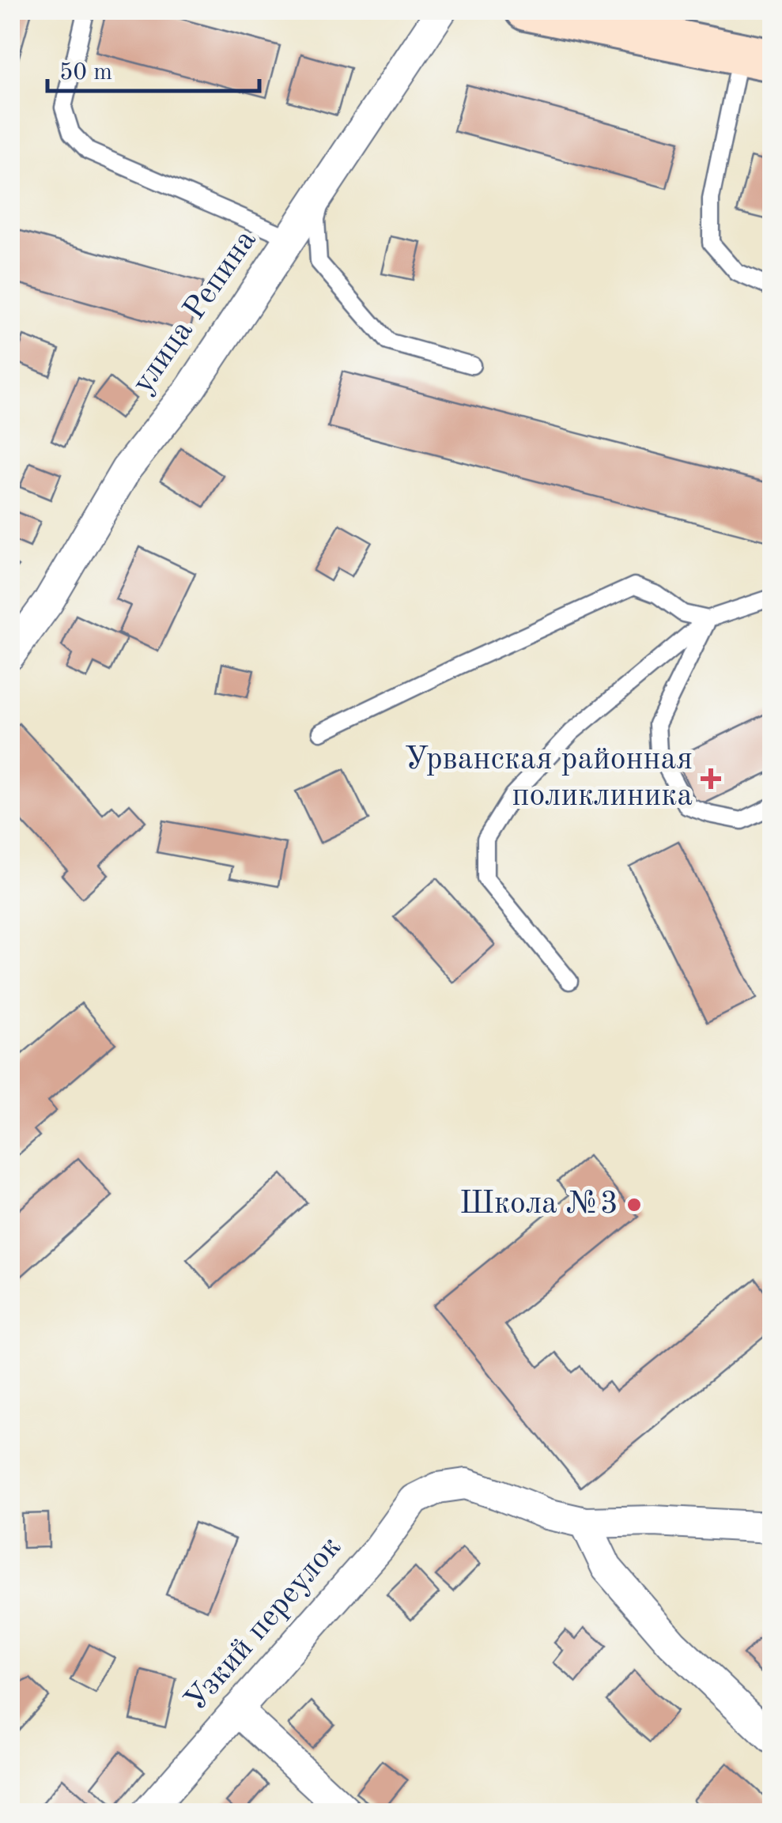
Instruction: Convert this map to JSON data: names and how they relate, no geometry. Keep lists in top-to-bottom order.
{
  "streets": {
    "street": ["улица Репина", "Узкий переулок"]
  },
  "places": {
    "health": ["Урванская районная поликлиника"],
    "other": ["Школа №3"]
  },
  "scale_bar": "50 m"
}
